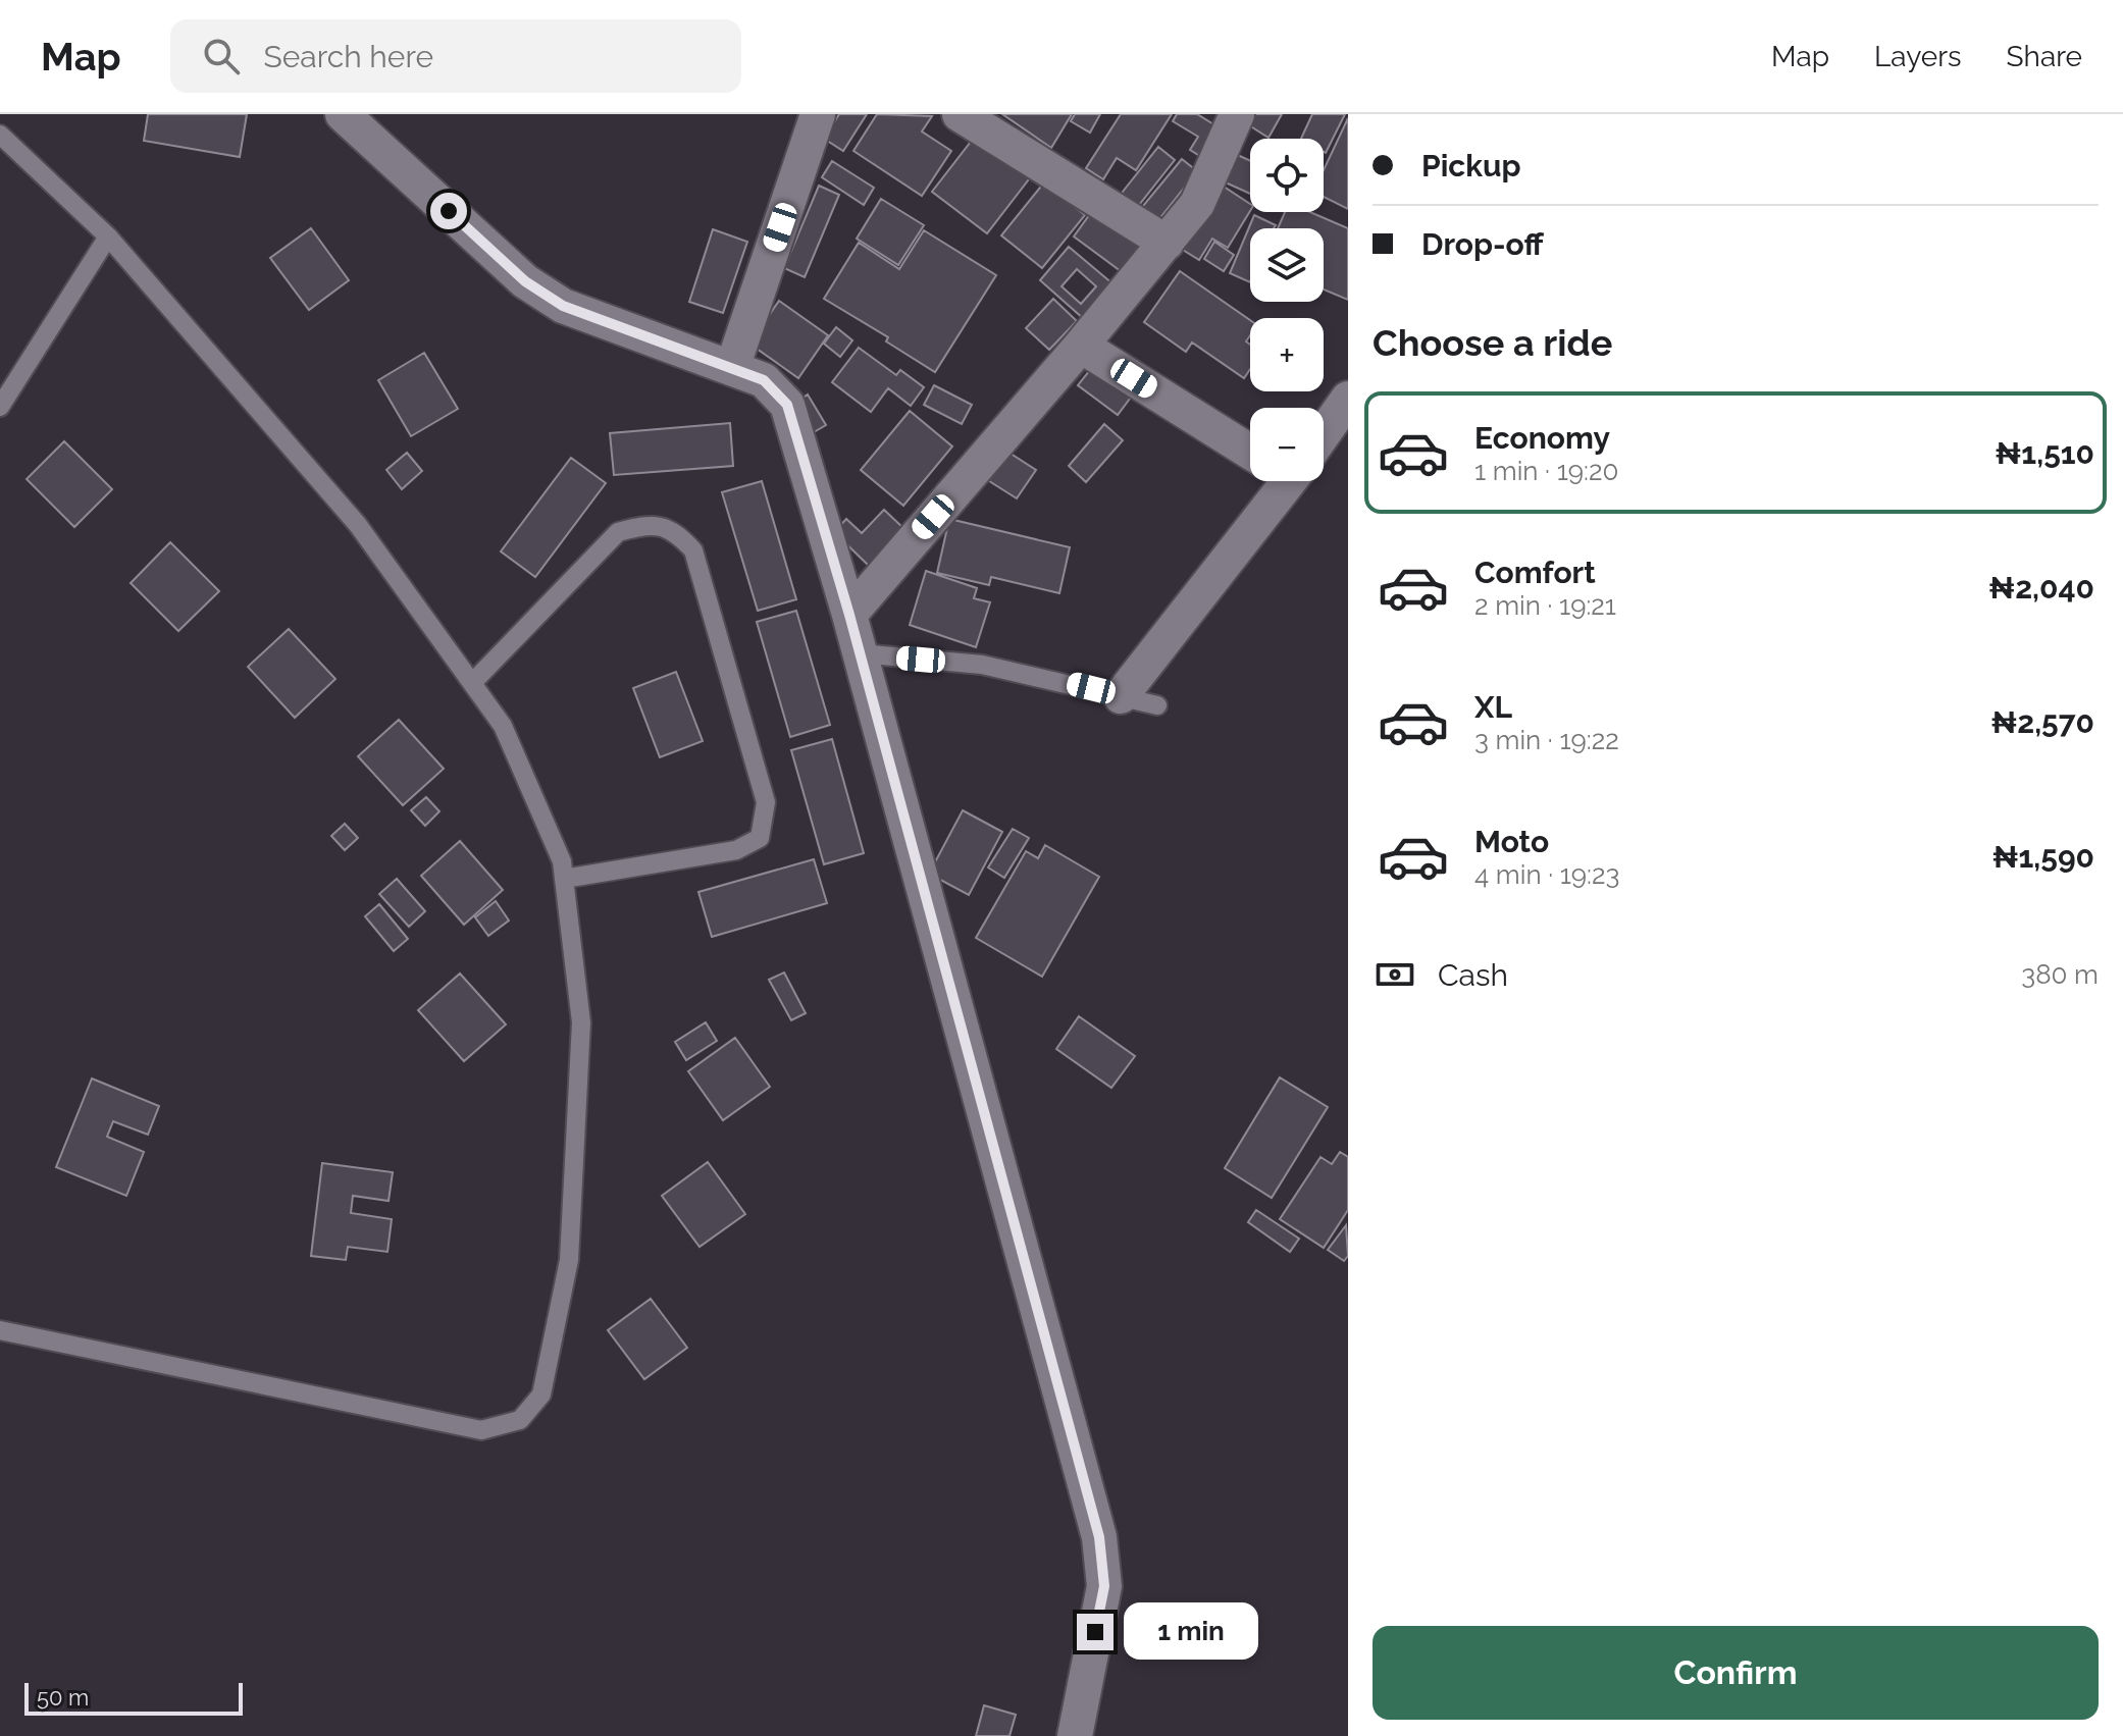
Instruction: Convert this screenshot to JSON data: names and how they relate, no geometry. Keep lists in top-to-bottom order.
{
  "scale_bar": "50 m",
  "page": {
    "header": "Map",
    "search": "Search here",
    "nav": ["Map", "Layers", "Share"],
    "banner": ["Pickup", "Drop-off"],
    "map_buttons": ["+", "−"],
    "heading": "Choose a ride",
    "list": [
      {
        "name": "Economy",
        "note": "1 min · 19:20",
        "value": "₦1,510"
      },
      {
        "name": "Comfort",
        "note": "2 min · 19:21",
        "value": "₦2,040"
      },
      {
        "name": "XL",
        "note": "3 min · 19:22",
        "value": "₦2,570"
      },
      {
        "name": "Moto",
        "note": "4 min · 19:23",
        "value": "₦1,590"
      }
    ],
    "pay": ["Cash", "380 m"],
    "bubble": "1 min",
    "buttons": "Confirm",
    "scale": "50 m"
  }
}
